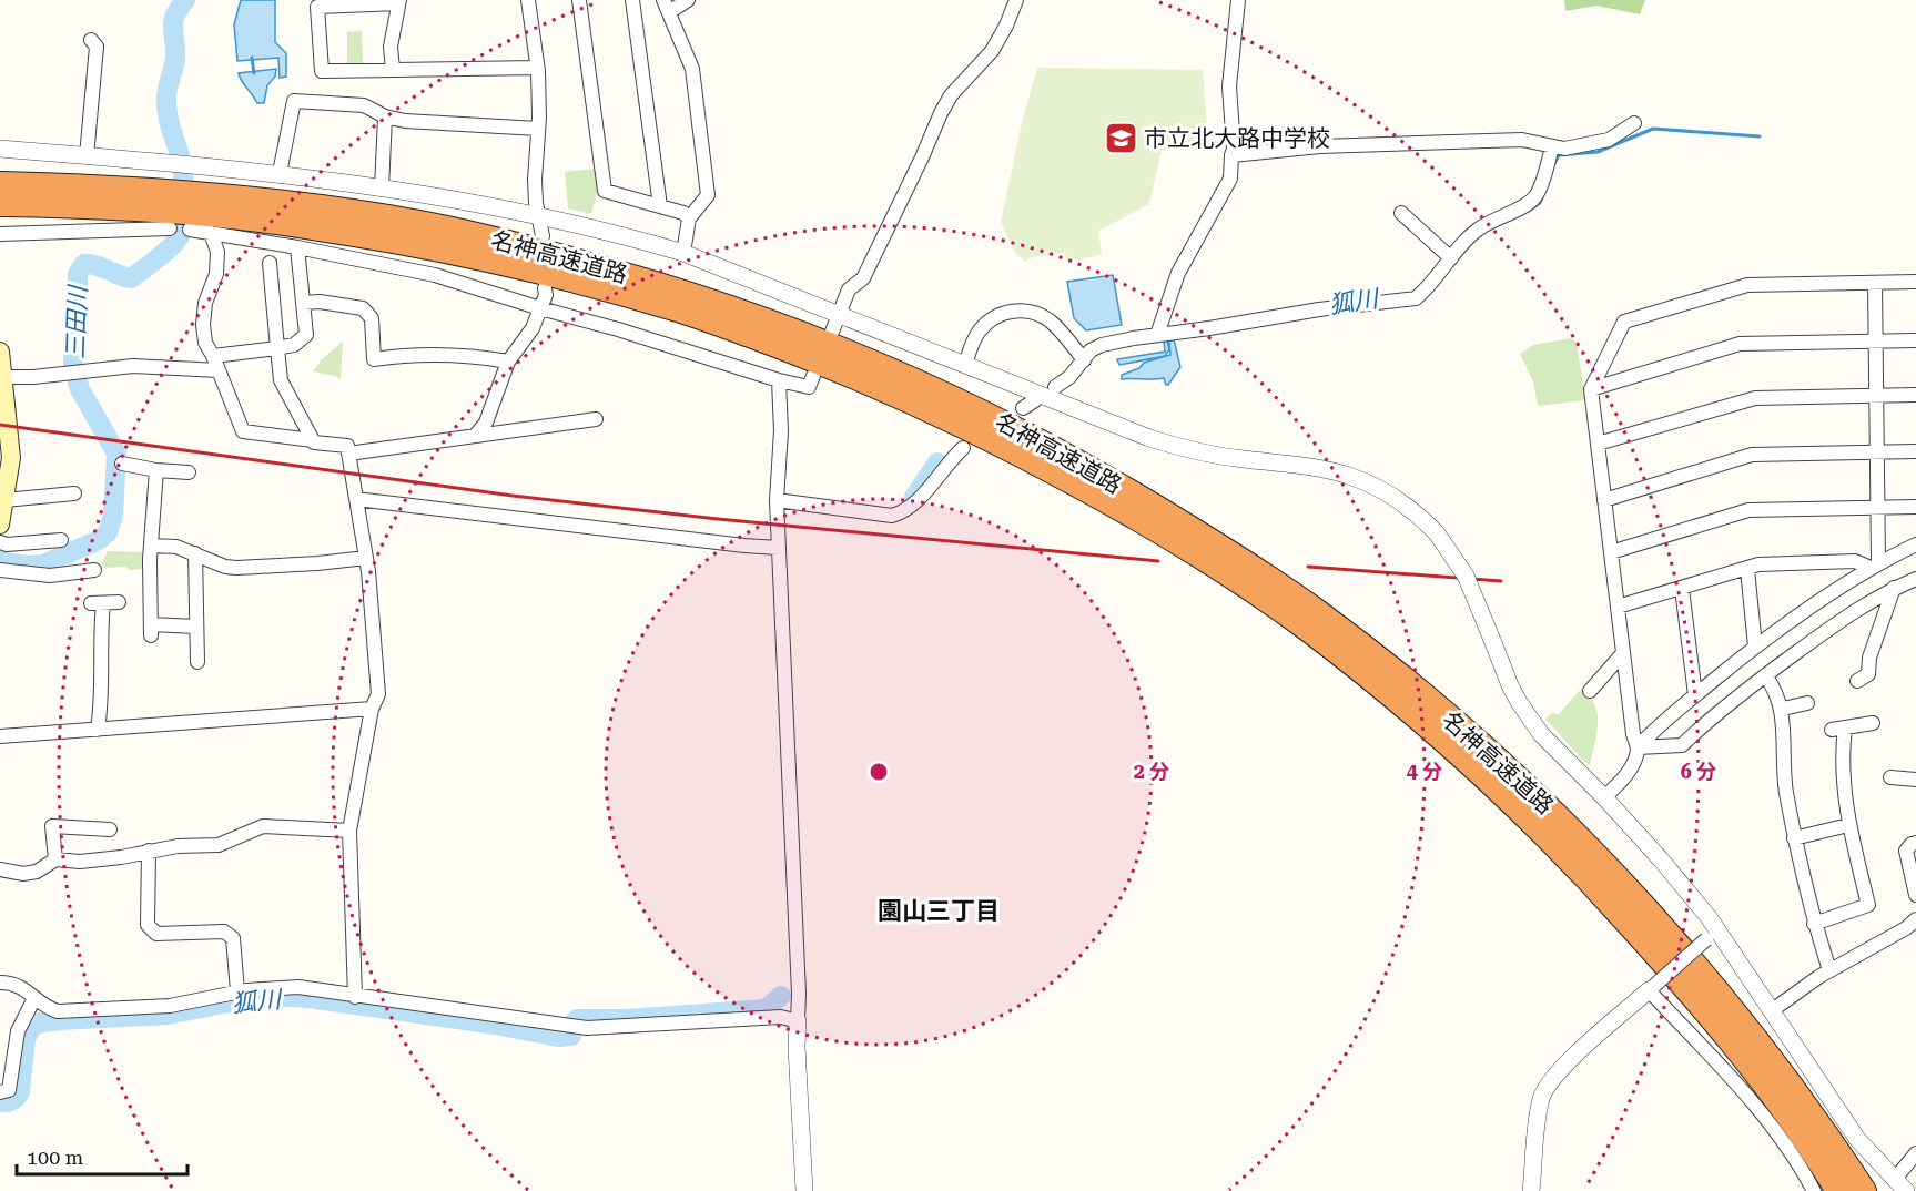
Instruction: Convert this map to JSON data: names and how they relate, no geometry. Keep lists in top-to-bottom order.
{
  "streets": {
    "highway": ["名神高速道路"]
  },
  "districts": ["園山三丁目"],
  "water": ["狐川", "三田川"],
  "places": {
    "school or university": ["市立北大路中学校"]
  },
  "scale_bar": "100 m",
  "rings": ["2 分", "4 分", "6 分"]
}
